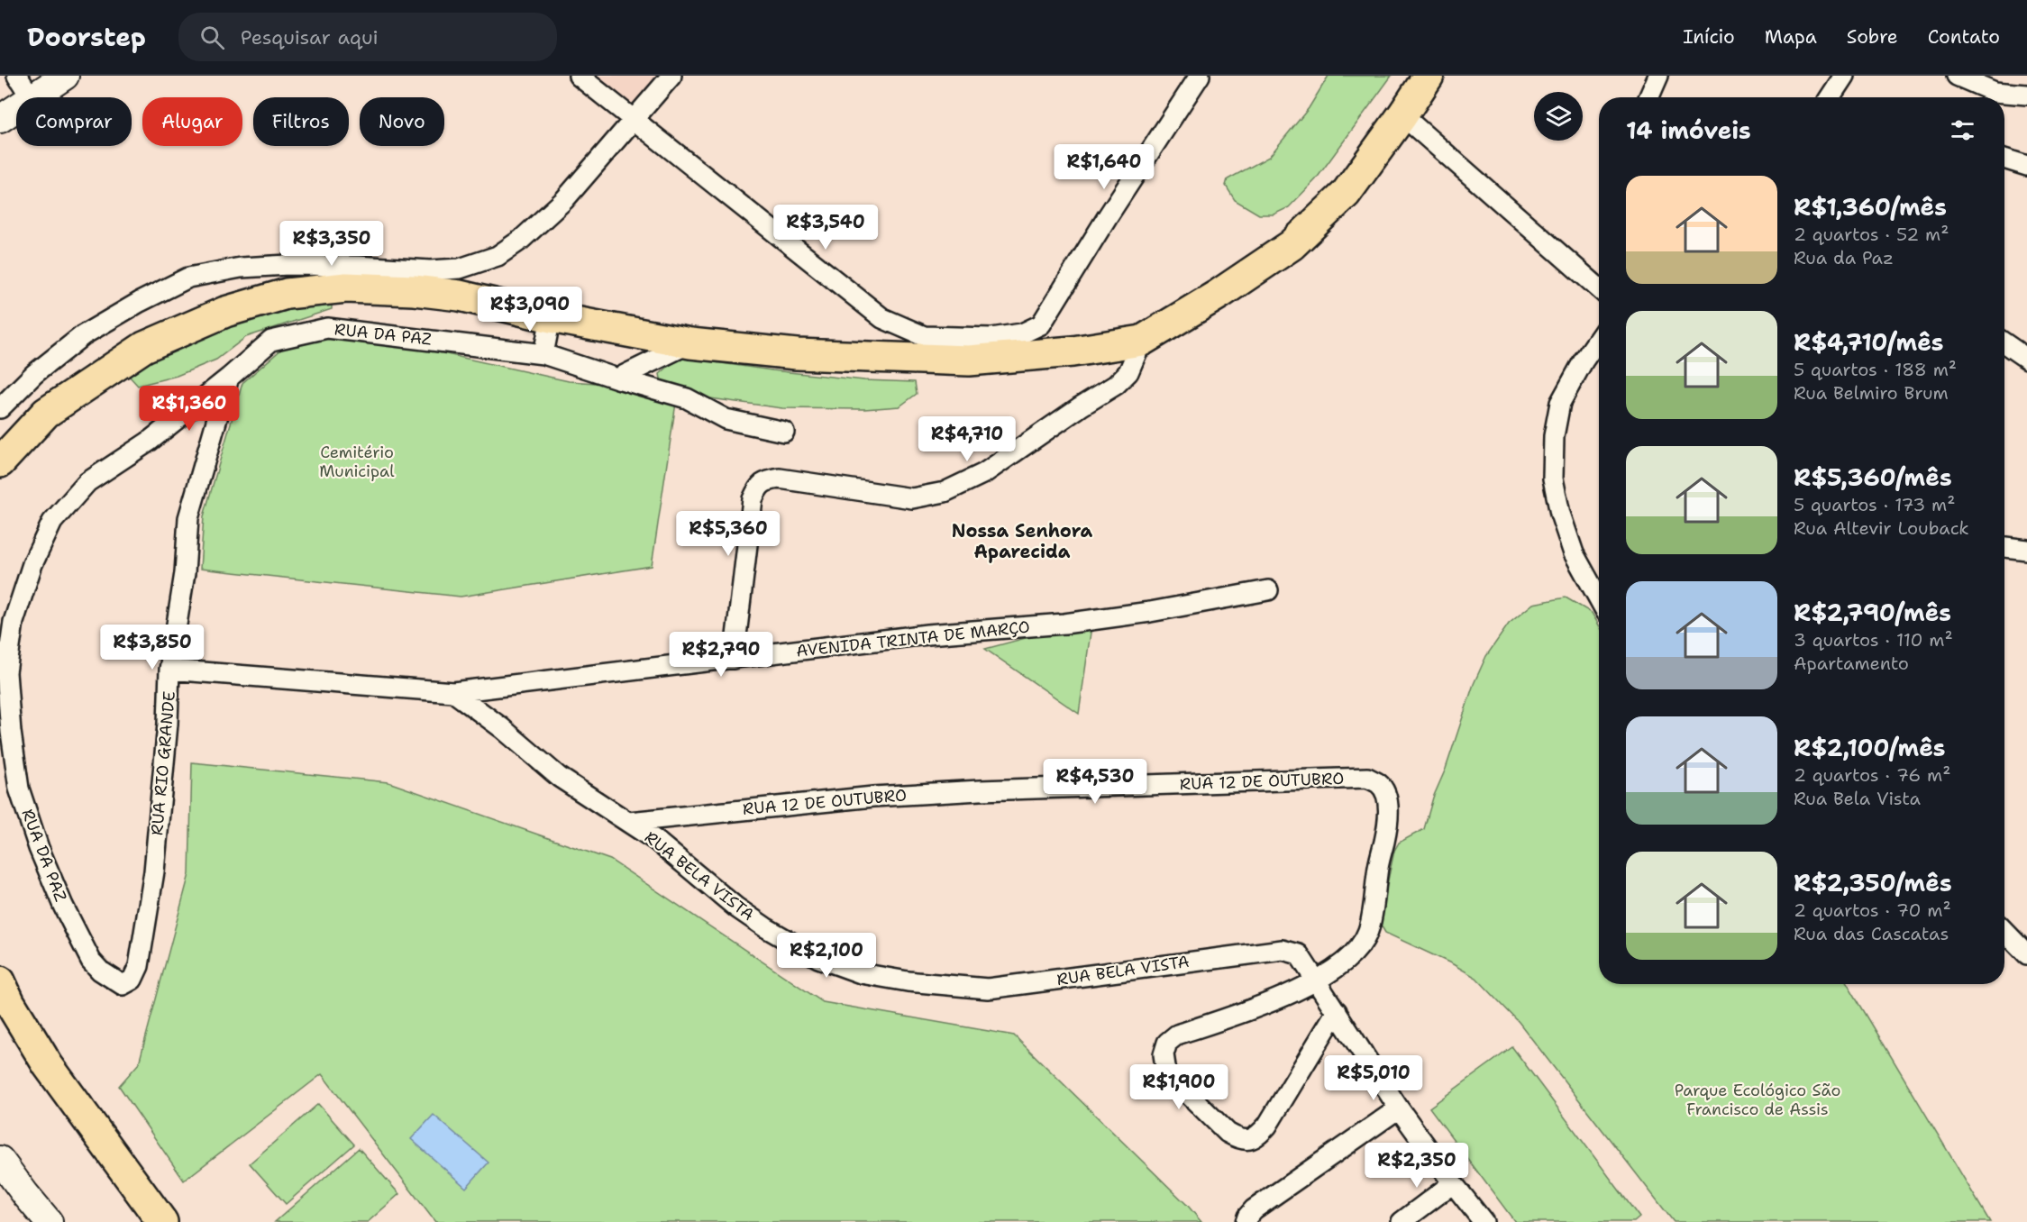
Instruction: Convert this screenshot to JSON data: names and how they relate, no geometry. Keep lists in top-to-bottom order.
{
  "streets": {
    "street": [
      "RUA DA PAZ",
      "AVENIDA TRINTA DE MARÇO",
      "RUA RIO GRANDE",
      "RUA 12 DE OUTUBRO",
      "RUA BELA VISTA"
    ]
  },
  "crossings": [
    ["RUA DA PAZ", "RUA RIO GRANDE"],
    ["AVENIDA TRINTA DE MARÇO", "RUA RIO GRANDE"],
    ["AVENIDA TRINTA DE MARÇO", "RUA BELA VISTA"],
    ["RUA 12 DE OUTUBRO", "RUA BELA VISTA"]
  ],
  "districts": ["Nossa Senhora Aparecida"],
  "parks": ["Cemitério Municipal", "Parque Ecológico São Francisco de Assis"],
  "page": {
    "header": "Doorstep",
    "search": "Pesquisar aqui",
    "nav": [
      "Início",
      "Mapa",
      "Sobre",
      "Contato"
    ],
    "chip": [
      "Comprar",
      "Alugar",
      "Filtros",
      "Novo"
    ],
    "heading": "14 imóveis",
    "price": [
      "R$1,640",
      "R$3,540",
      "R$3,350",
      "R$3,090",
      "R$1,360",
      "R$4,710",
      "R$5,360",
      "R$3,850",
      "R$2,790",
      "R$4,530",
      "R$2,100",
      "R$5,010",
      "R$1,900",
      "R$2,350"
    ],
    "list": [
      {
        "name": "R$1,360/mês",
        "note": "2 quartos · 52 m² · Rua da Paz"
      },
      {
        "name": "R$4,710/mês",
        "note": "5 quartos · 188 m² · Rua Belmiro Brum"
      },
      {
        "name": "R$5,360/mês",
        "note": "5 quartos · 173 m² · Rua Altevir Louback"
      },
      {
        "name": "R$2,790/mês",
        "note": "3 quartos · 110 m² · Apartamento"
      },
      {
        "name": "R$2,100/mês",
        "note": "2 quartos · 76 m² · Rua Bela Vista"
      },
      {
        "name": "R$2,350/mês",
        "note": "2 quartos · 70 m² · Rua das Cascatas"
      }
    ]
  }
}
